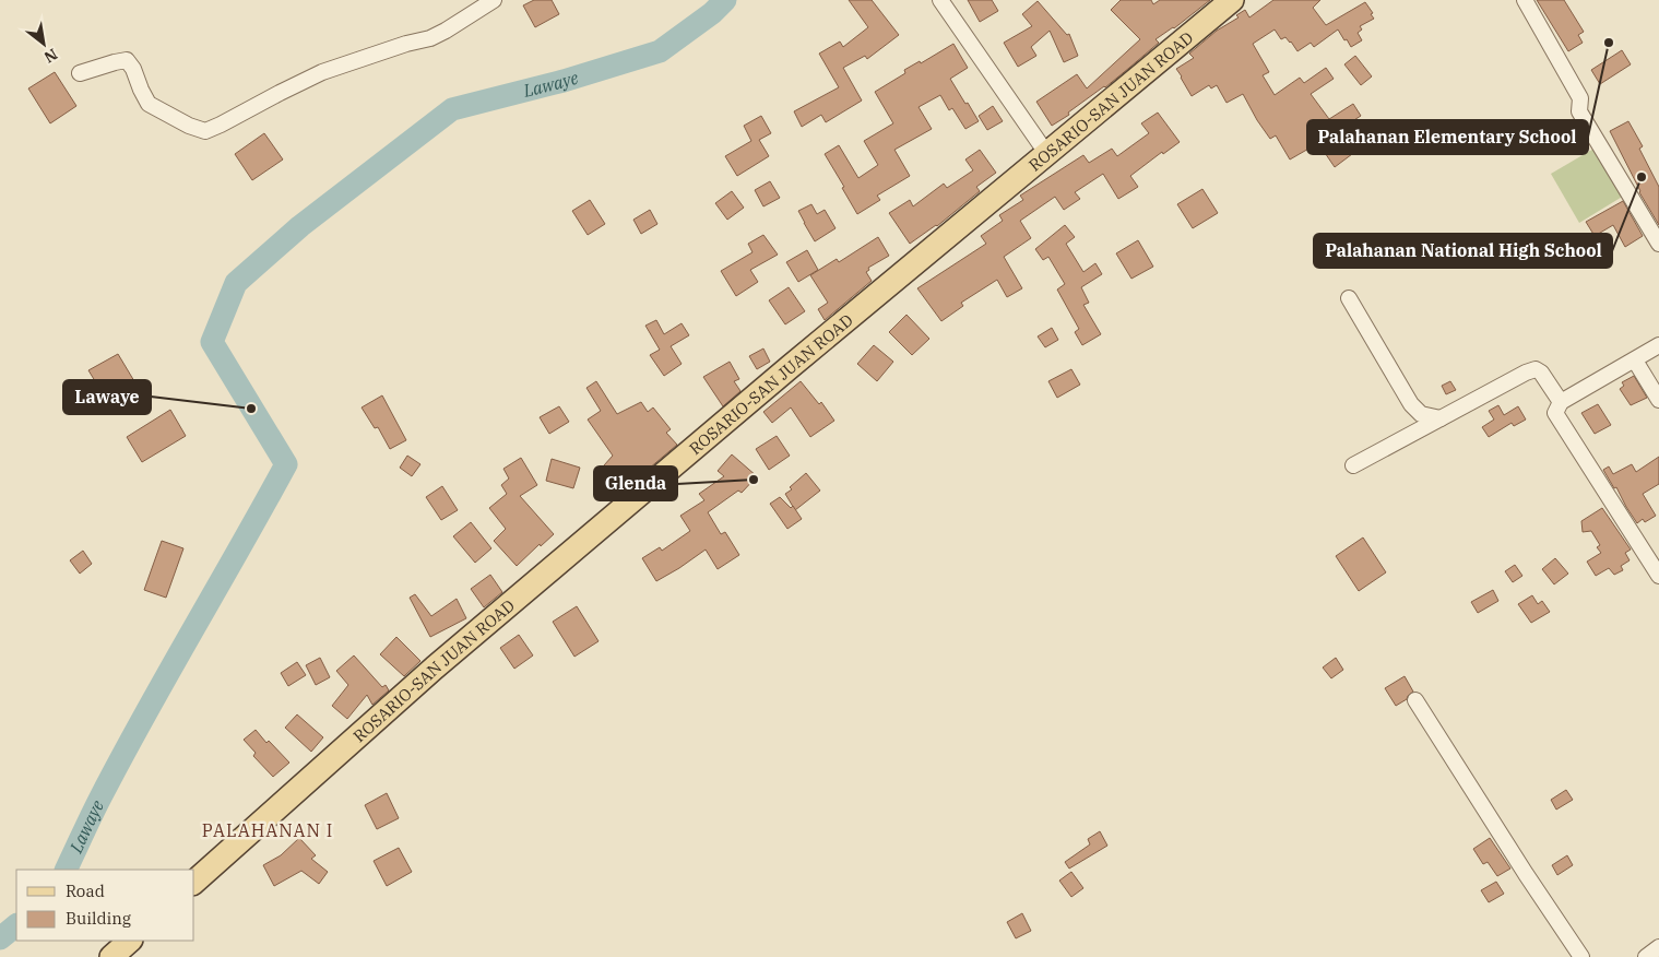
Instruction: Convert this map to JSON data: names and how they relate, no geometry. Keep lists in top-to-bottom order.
{
  "streets": {
    "main road": ["ROSARIO-SAN JUAN ROAD"]
  },
  "districts": ["PALAHANAN I"],
  "water": ["Lawaye"],
  "places": [
    "Palahanan Elementary School",
    "Palahanan National High School",
    "Lawaye",
    "Glenda"
  ],
  "legend": ["Road", "Building"],
  "north": "bottom right"
}
